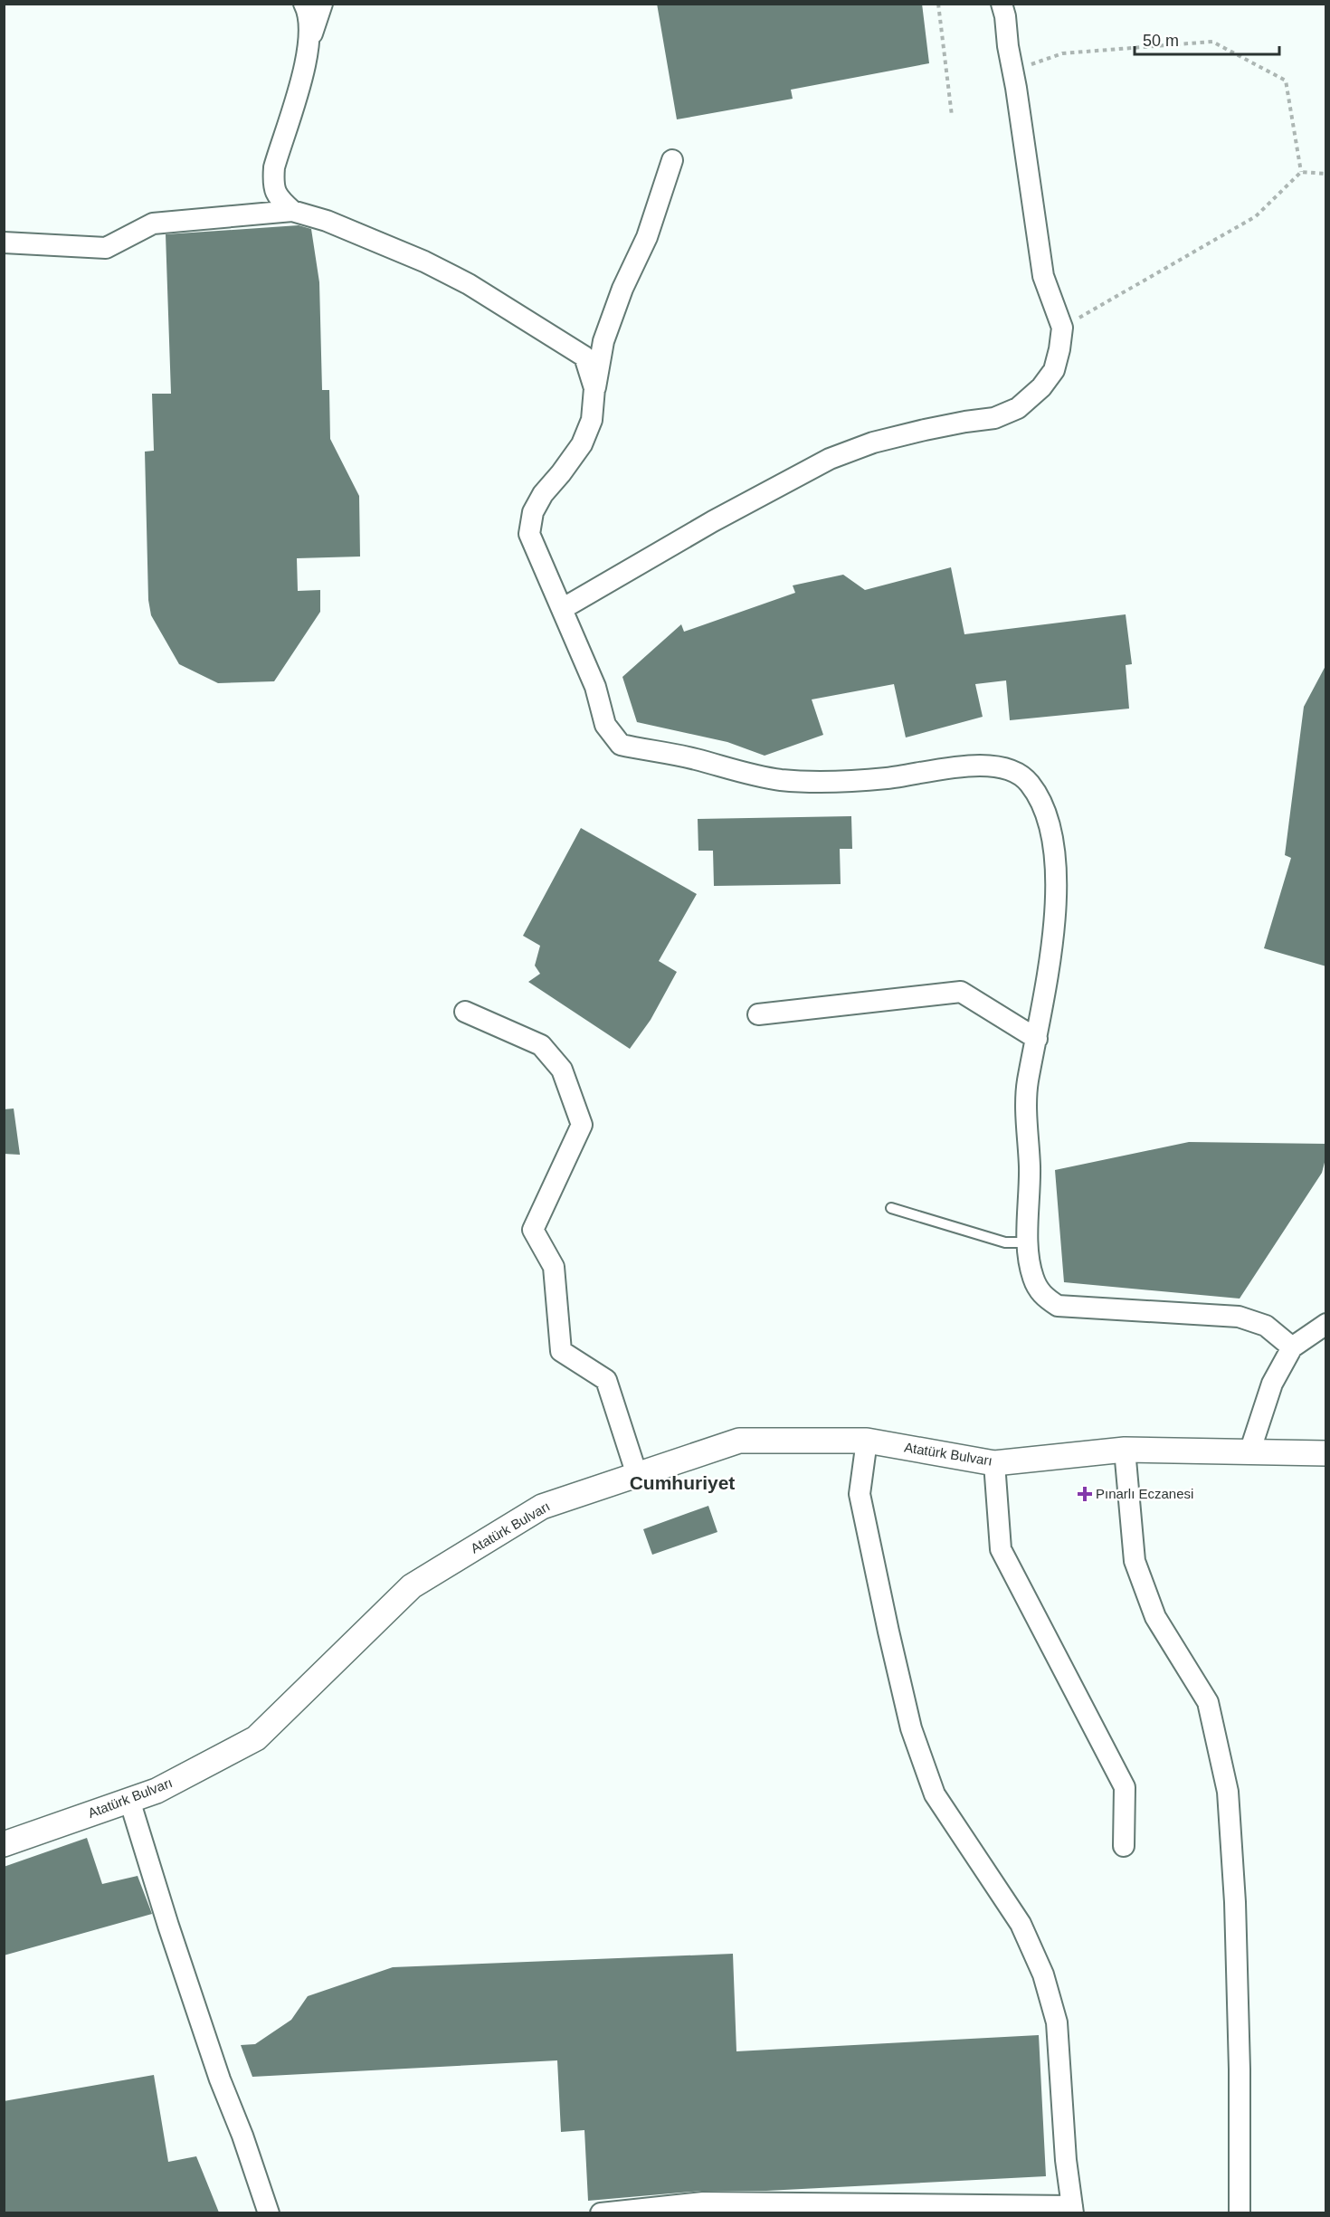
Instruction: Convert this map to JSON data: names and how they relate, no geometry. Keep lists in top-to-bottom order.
{
  "streets": {
    "street": ["Atatürk Bulvarı"]
  },
  "districts": ["Cumhuriyet"],
  "places": {
    "health": ["Pınarlı Eczanesi"]
  },
  "scale_bar": "50 m"
}
